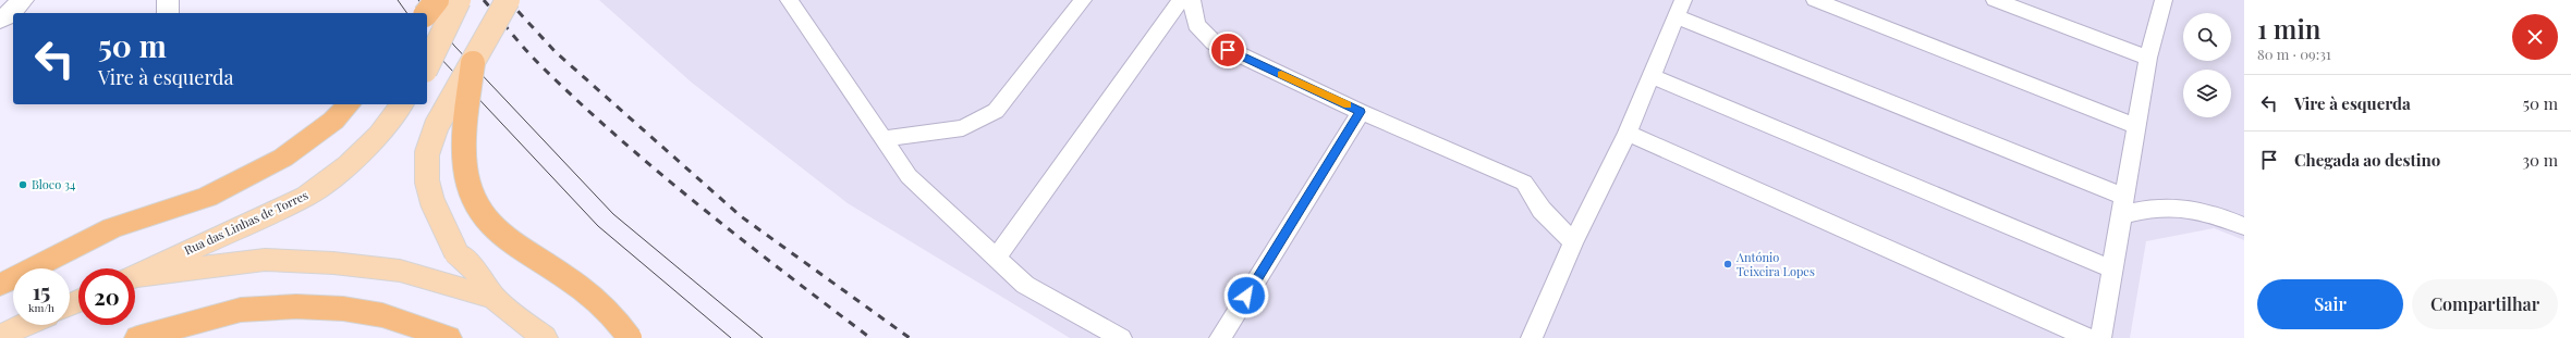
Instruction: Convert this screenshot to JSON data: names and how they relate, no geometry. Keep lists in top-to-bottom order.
{
  "streets": {
    "main road": ["Rua das Linhas de Torres"]
  },
  "places": ["Bloco 34", "António Teixeira Lopes"],
  "page": {
    "heading": ["1 min", "80 m · 09:31"],
    "turn": ["50 m", "Vire à esquerda"],
    "list": [
      {
        "name": "Vire à esquerda",
        "value": "50 m"
      },
      {
        "name": "Chegada ao destino",
        "value": "30 m"
      }
    ],
    "speed": "15 km/h",
    "limit": "20",
    "buttons": ["Sair", "Compartilhar"]
  }
}
